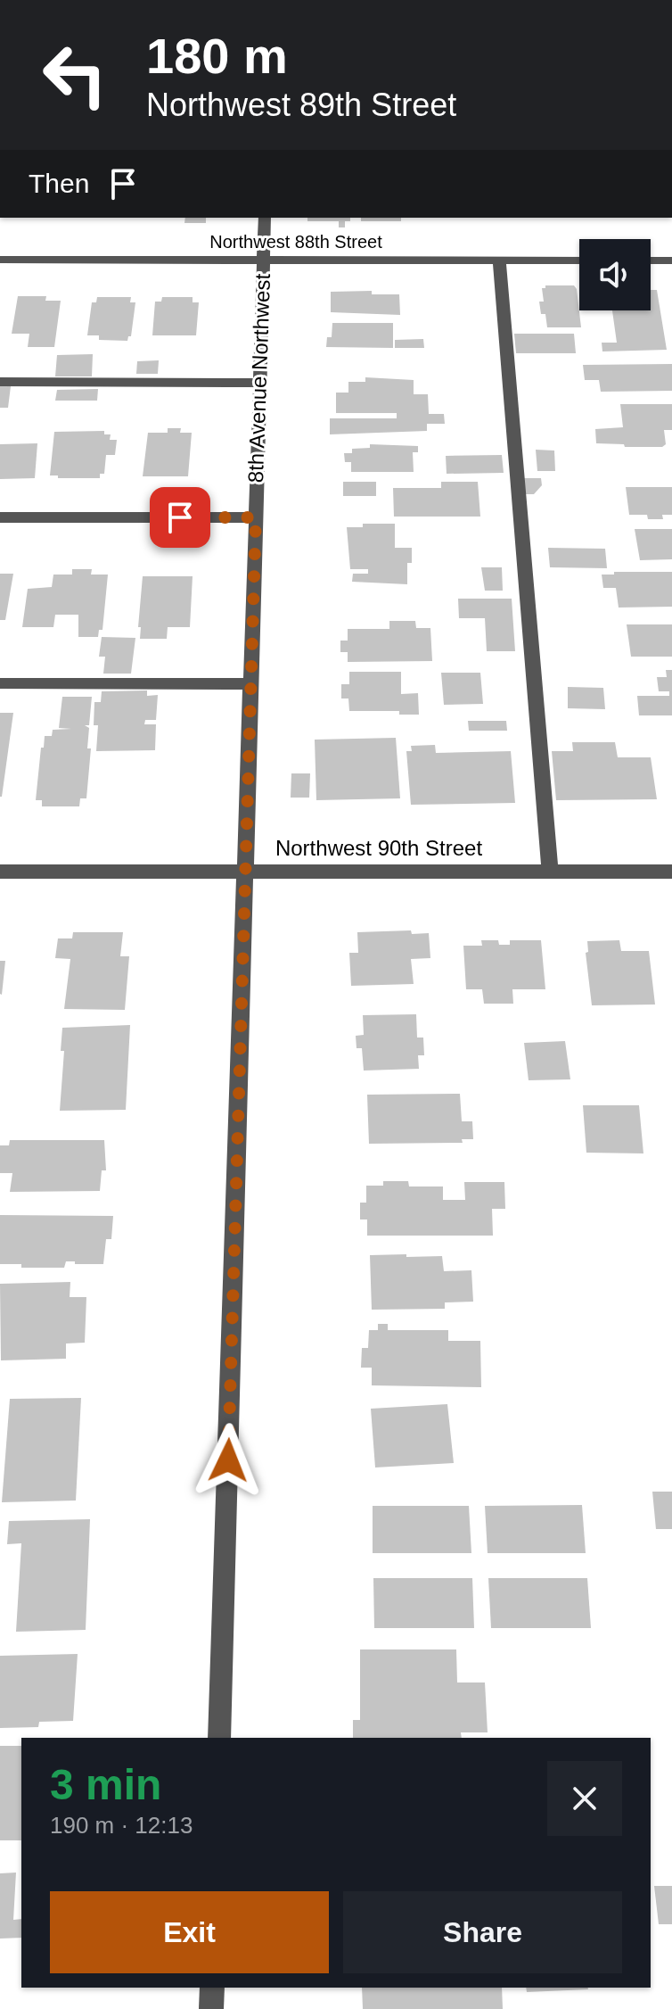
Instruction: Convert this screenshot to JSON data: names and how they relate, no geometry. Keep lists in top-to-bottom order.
{
  "streets": {
    "street": ["Northwest 88th Street", "8th Avenue Northwest", "Northwest 90th Street"]
  },
  "crossings": [
    ["Northwest 88th Street", "8th Avenue Northwest"],
    ["8th Avenue Northwest", "Northwest 90th Street"]
  ],
  "page": {
    "turn": ["180 m", "Northwest 89th Street"],
    "then": "Then",
    "heading": ["3 min", "190 m · 12:13"],
    "buttons": ["Exit", "Share"]
  }
}
